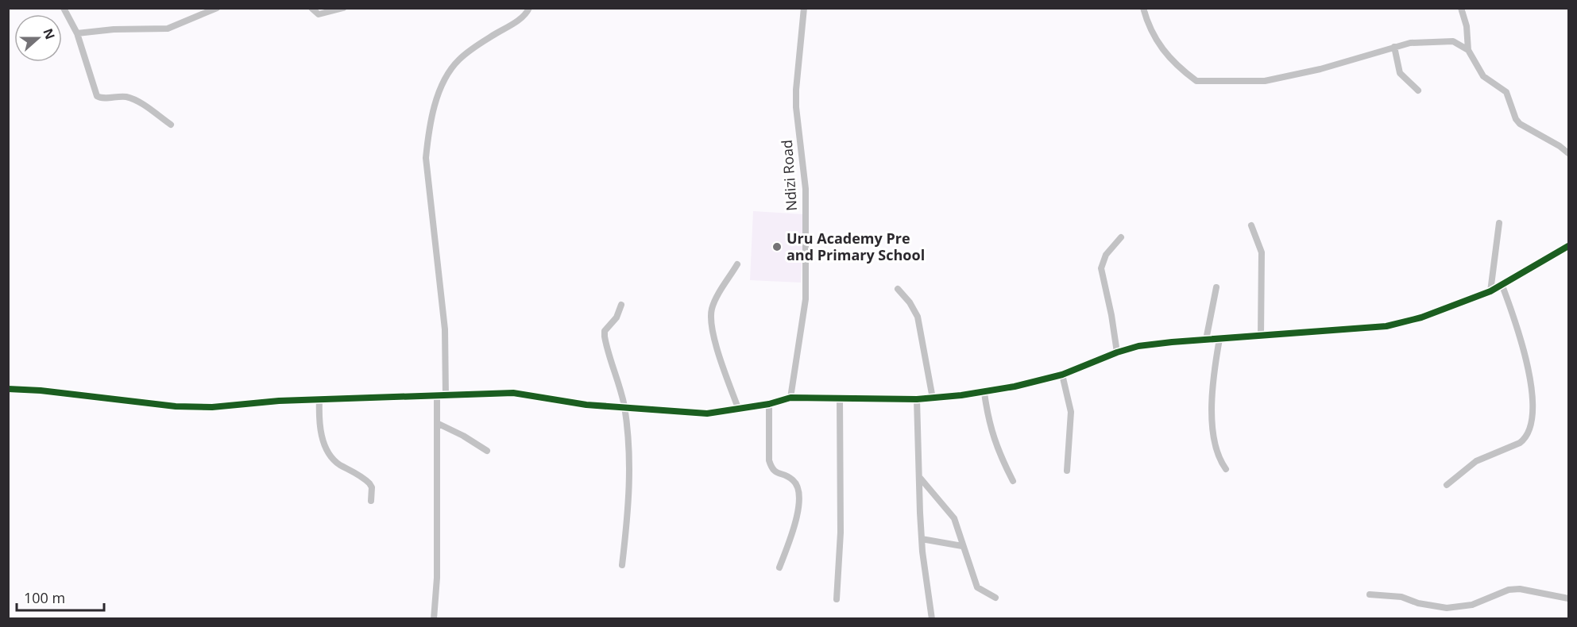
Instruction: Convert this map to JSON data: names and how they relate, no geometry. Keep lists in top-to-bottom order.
{
  "streets": {
    "street": ["Ndizi Road"]
  },
  "places": ["Uru Academy Pre and Primary School"],
  "scale_bar": "100 m",
  "north": "right"
}
